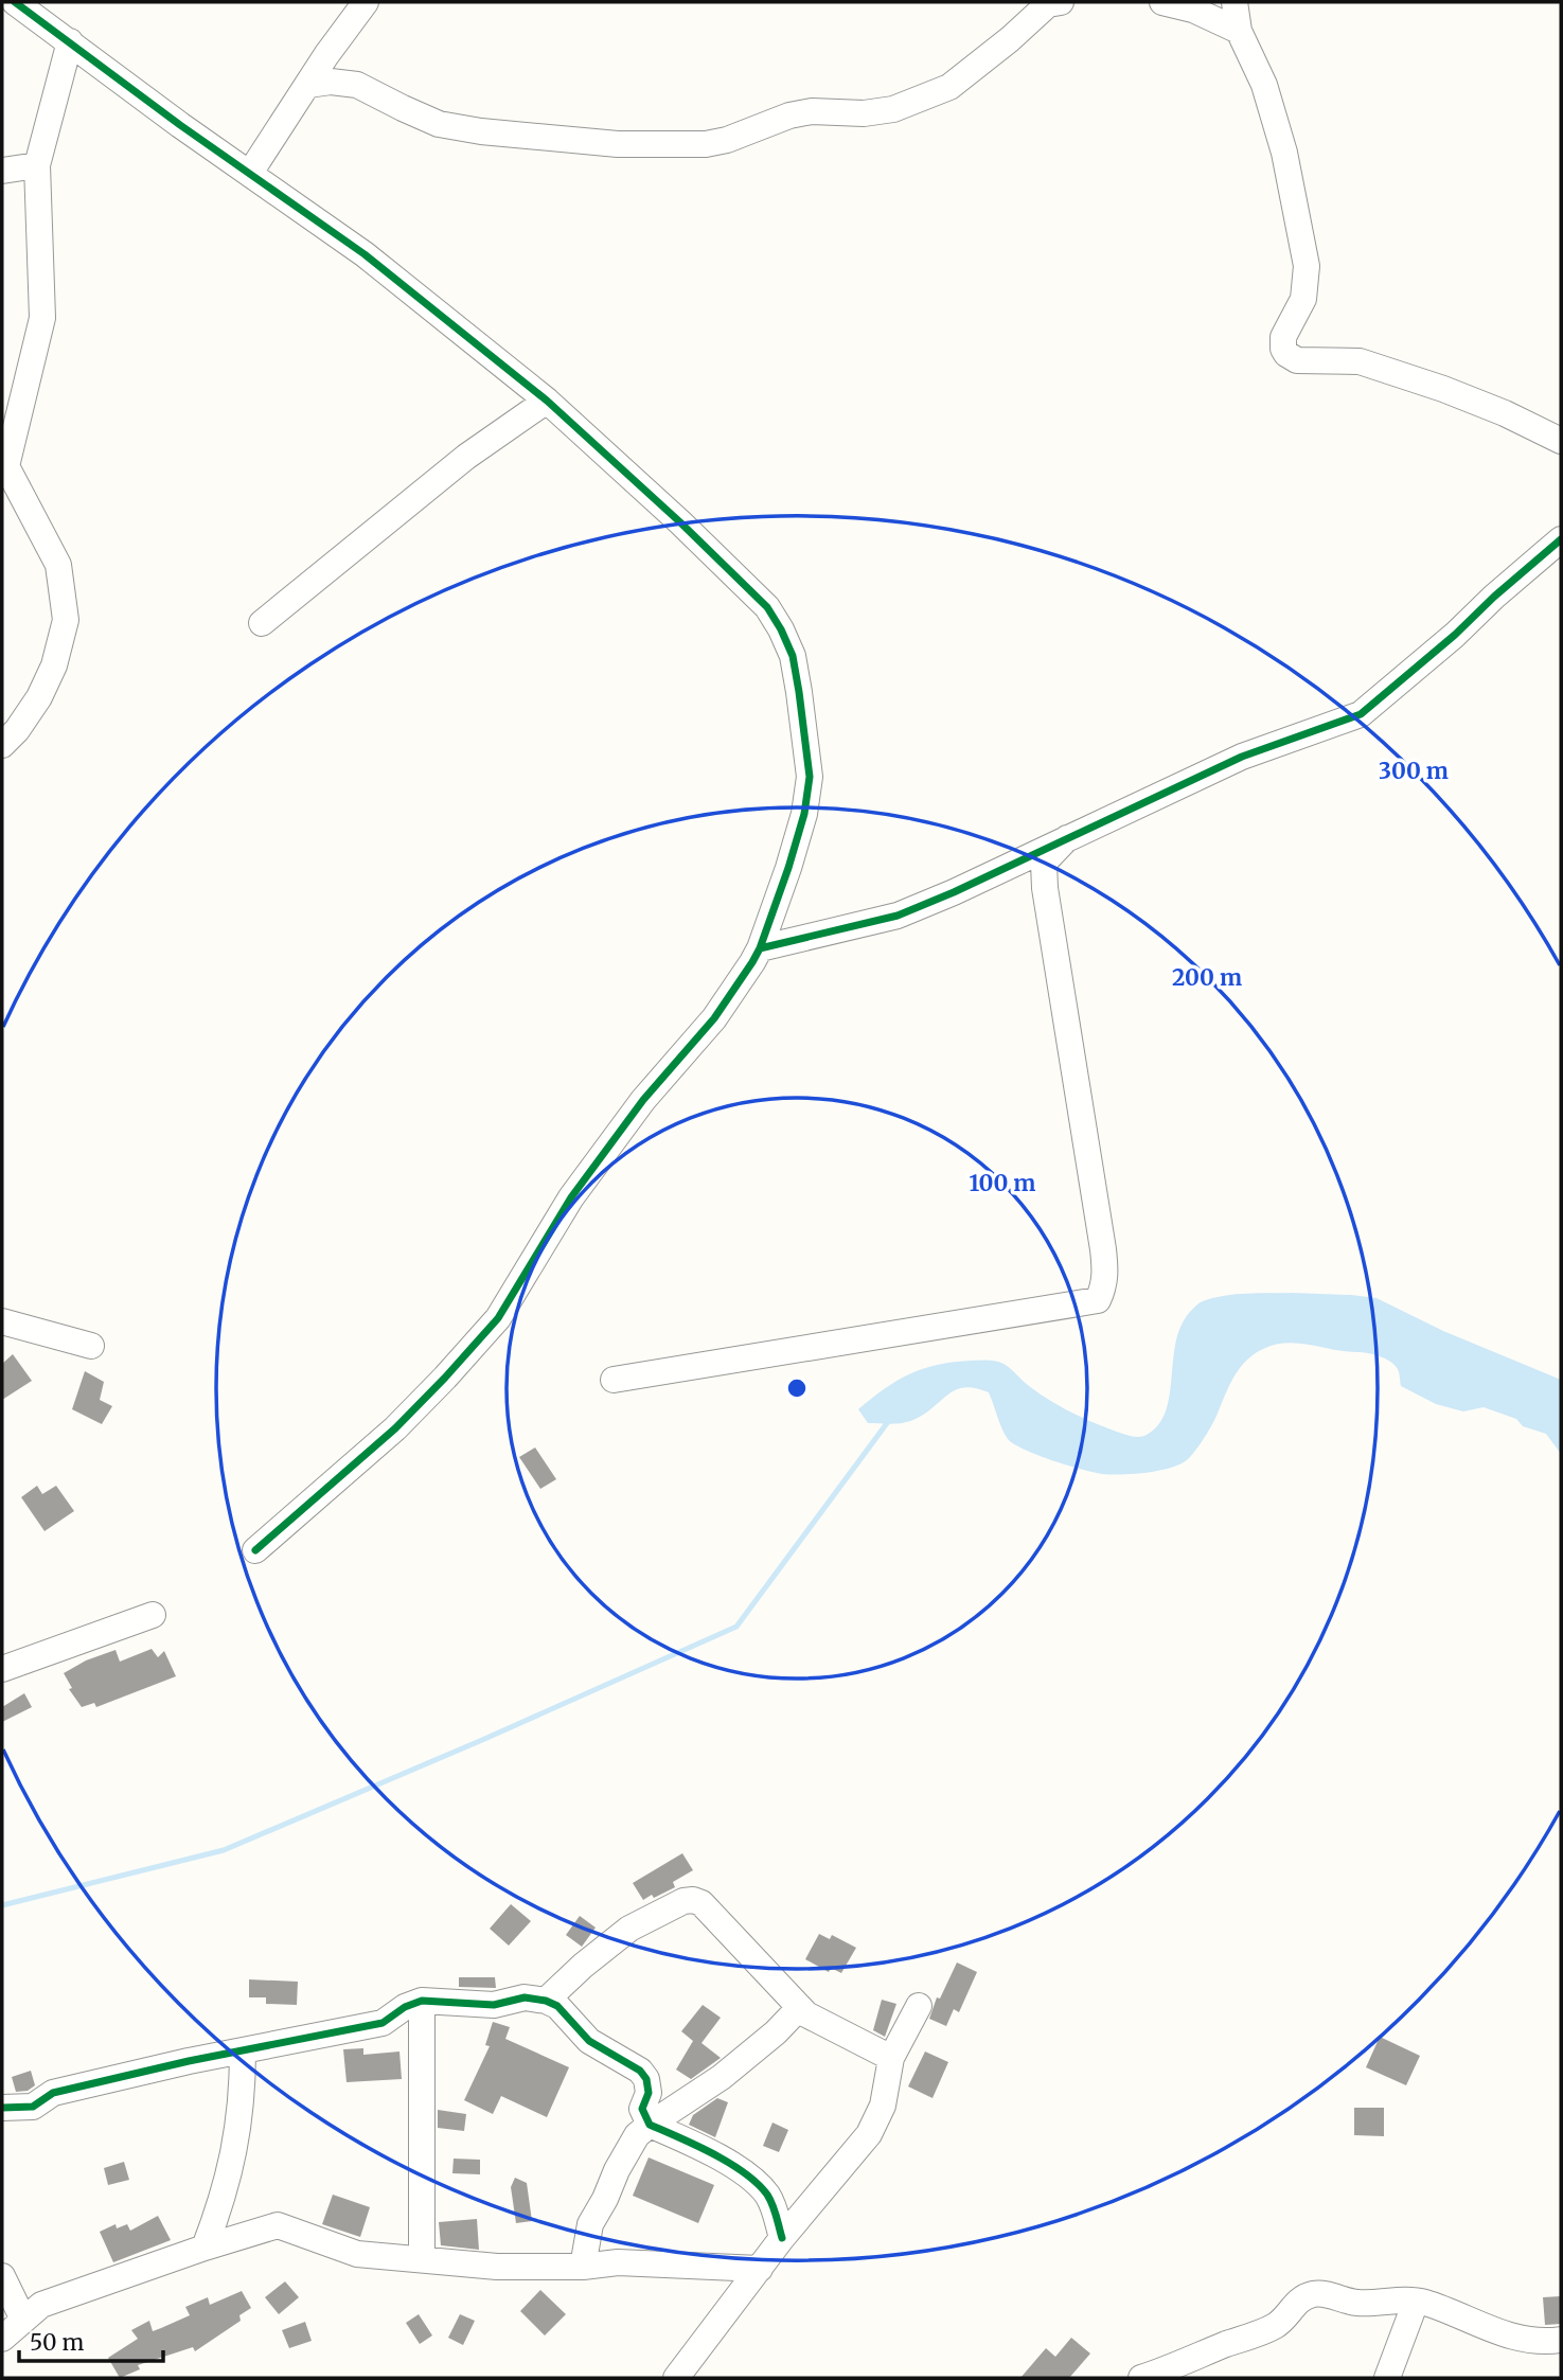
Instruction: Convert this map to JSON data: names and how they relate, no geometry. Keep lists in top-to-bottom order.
{
  "scale_bar": "50 m",
  "rings": ["300 m", "200 m", "100 m"]
}
